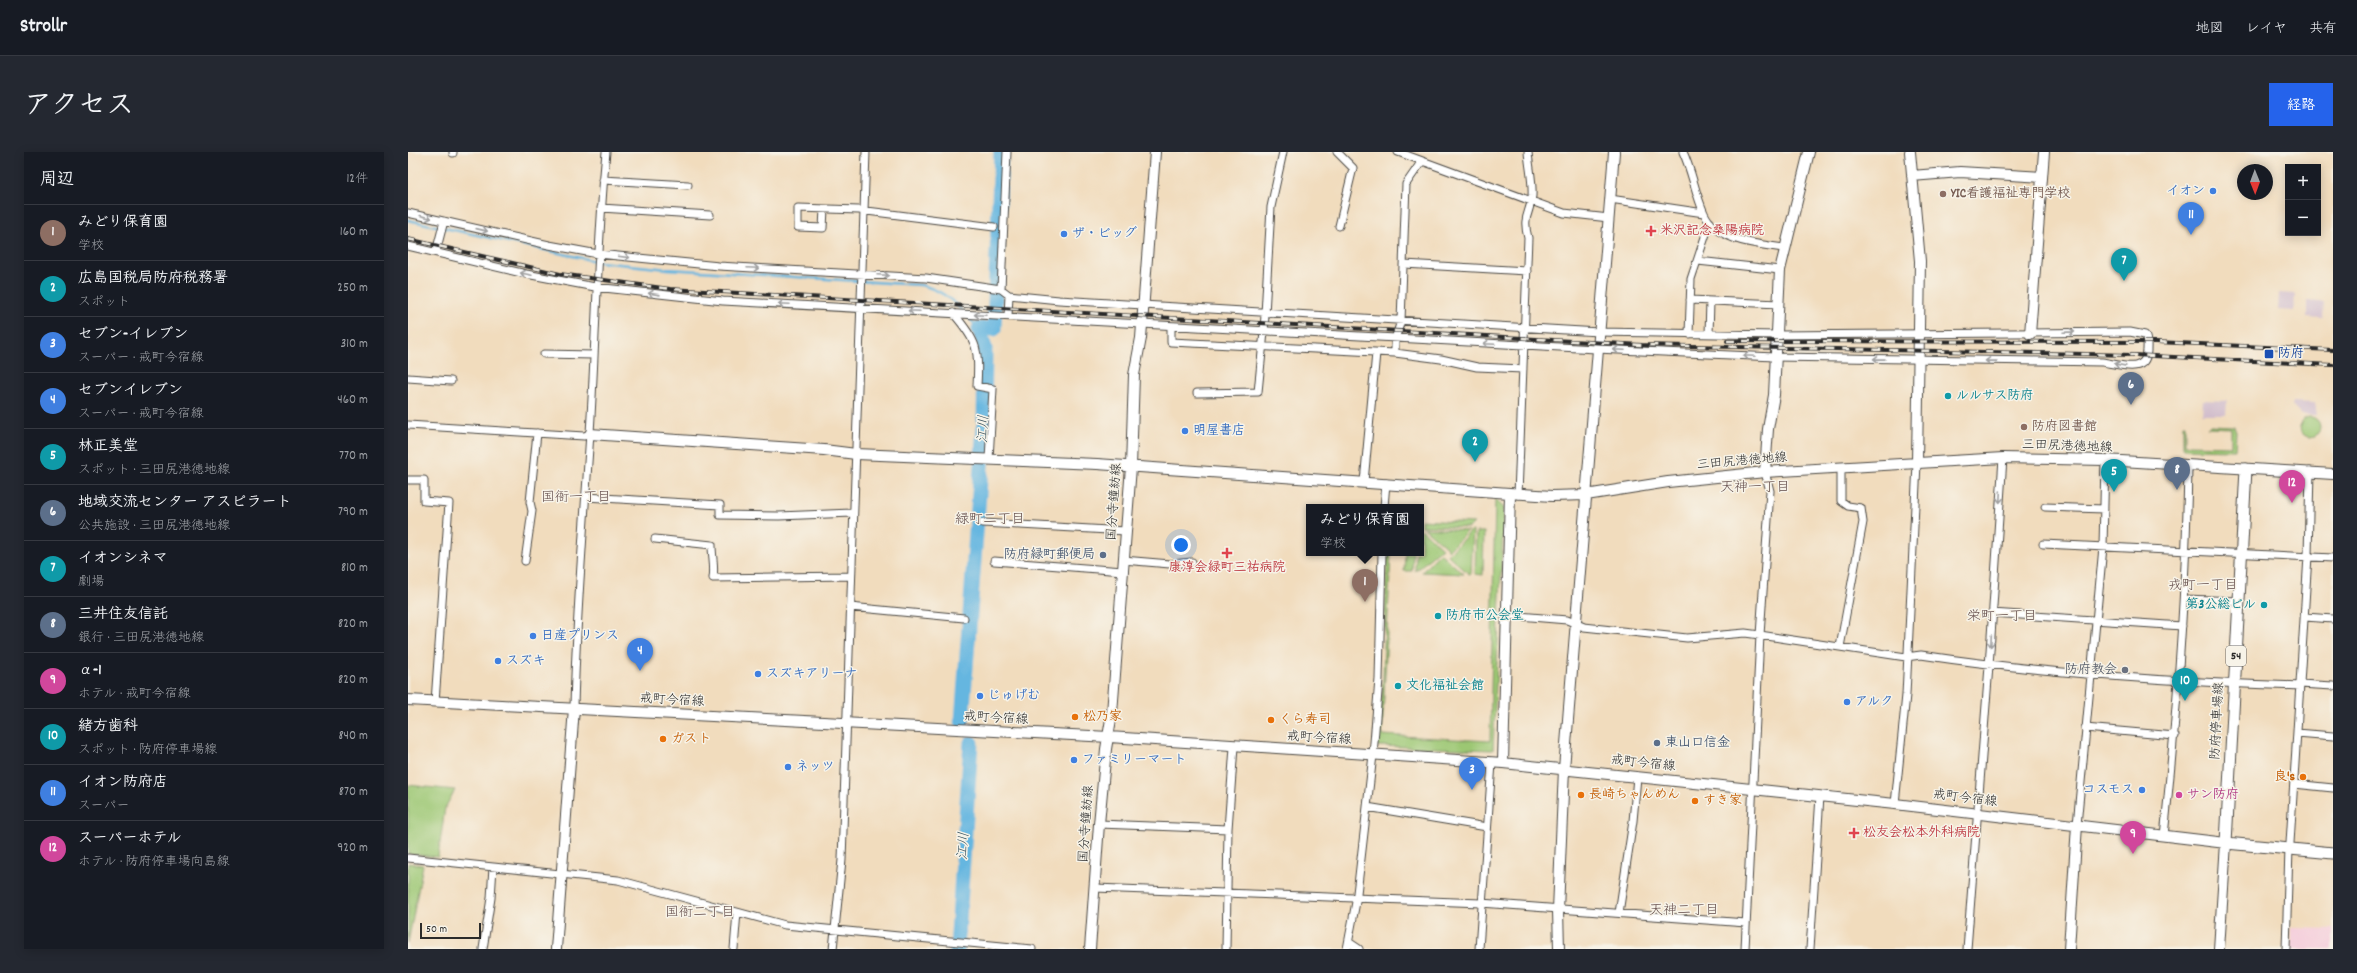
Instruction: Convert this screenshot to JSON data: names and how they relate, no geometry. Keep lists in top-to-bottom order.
{
  "streets": {
    "main road": ["54", "防府停車場線"],
    "street": ["三田尻港徳地線", "国分寺鐘紡線", "戒町今宿線"]
  },
  "crossings": [
    ["三田尻港徳地線", "国分寺鐘紡線"],
    ["三田尻港徳地線", "防府停車場線"],
    ["国分寺鐘紡線", "戒町今宿線"],
    ["戒町今宿線", "防府停車場線"]
  ],
  "districts": [
    "天神一丁目",
    "国衙一丁目",
    "緑町二丁目",
    "戎町一丁目",
    "栄町一丁目",
    "天神二丁目",
    "国衙二丁目"
  ],
  "water": ["江川"],
  "places": {
    "other": [
      "イオン",
      "YIC看護福祉専門学校",
      "ザ・ビッグ",
      "ルルサス防府",
      "防府図書館",
      "明屋書店",
      "防府緑町郵便局",
      "第3公総ビル",
      "防府市公会堂",
      "日産プリンス",
      "スズキ",
      "防府教会",
      "スズキアリーナ",
      "文化福祉会館",
      "じゅげむ",
      "アルク",
      "松乃家",
      "くら寿司",
      "ガスト",
      "東山口信金",
      "ファミリーマート",
      "ネッツ",
      "良's",
      "コスモス",
      "長崎ちゃんめん",
      "サン防府",
      "すき家"
    ],
    "health": ["米沢記念桑陽病院", "康淳会緑町三祐病院", "松友会松本外科病院"],
    "transit": ["防府"]
  },
  "scale_bar": "50 m",
  "north": "bottom",
  "page": {
    "header": "Strollr",
    "nav": ["地図", "レイヤ", "共有"],
    "title": "アクセス",
    "buttons": "経路",
    "heading": ["周辺", "12件"],
    "map_buttons": ["+", "−"],
    "pins": [
      "11",
      "7",
      "6",
      "2",
      "8",
      "5",
      "12",
      "1",
      "4",
      "10",
      "3",
      "9"
    ],
    "list": [
      {
        "mark": "1",
        "name": "みどり保育園",
        "note": "学校",
        "value": "160 m"
      },
      {
        "mark": "2",
        "name": "広島国税局防府税務署",
        "note": "スポット",
        "value": "250 m"
      },
      {
        "mark": "3",
        "name": "セブン-イレブン",
        "note": "スーパー · 戒町今宿線",
        "value": "310 m"
      },
      {
        "mark": "4",
        "name": "セブンイレブン",
        "note": "スーパー · 戒町今宿線",
        "value": "460 m"
      },
      {
        "mark": "5",
        "name": "林正美堂",
        "note": "スポット · 三田尻港徳地線",
        "value": "770 m"
      },
      {
        "mark": "6",
        "name": "地域交流センター アスピラート",
        "note": "公共施設 · 三田尻港徳地線",
        "value": "790 m"
      },
      {
        "mark": "7",
        "name": "イオンシネマ",
        "note": "劇場",
        "value": "810 m"
      },
      {
        "mark": "8",
        "name": "三井住友信託",
        "note": "銀行 · 三田尻港徳地線",
        "value": "820 m"
      },
      {
        "mark": "9",
        "name": "α-1",
        "note": "ホテル · 戒町今宿線",
        "value": "820 m"
      },
      {
        "mark": "10",
        "name": "緒方歯科",
        "note": "スポット · 防府停車場線",
        "value": "840 m"
      },
      {
        "mark": "11",
        "name": "イオン防府店",
        "note": "スーパー",
        "value": "870 m"
      },
      {
        "mark": "12",
        "name": "スーパーホテル",
        "note": "ホテル · 防府停車場向島線",
        "value": "920 m"
      }
    ],
    "popup": ["みどり保育園", "学校"],
    "scale": "50 m"
  }
}
